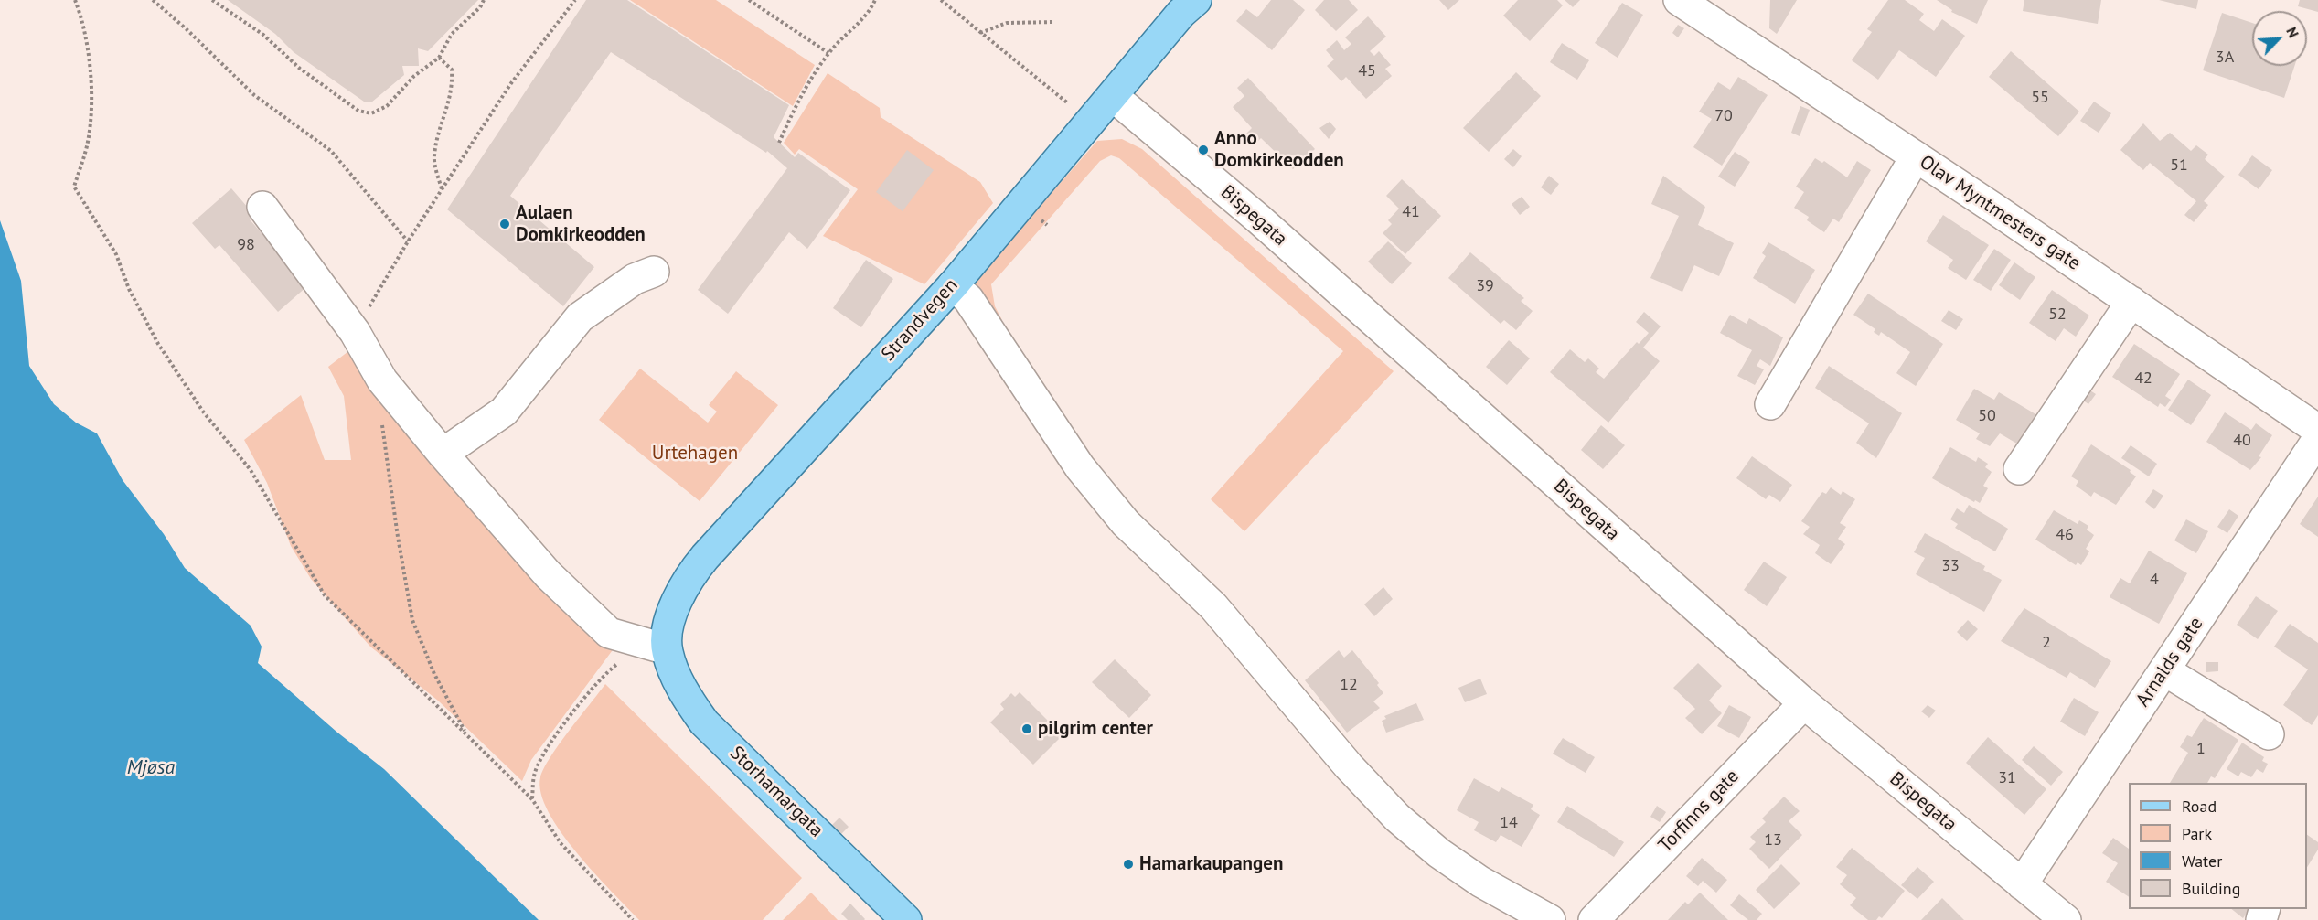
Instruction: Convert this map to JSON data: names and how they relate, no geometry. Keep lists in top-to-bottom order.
{
  "streets": {
    "main road": ["Strandvegen", "Storhamargata"],
    "street": [
      "Olav Myntmesters gate",
      "Bispegata",
      "Arnalds gate",
      "Torfinns gate"
    ]
  },
  "crossings": [
    ["Bispegata", "Strandvegen"],
    ["Bispegata", "Arnalds gate"],
    ["Bispegata", "Torfinns gate"],
    ["Strandvegen", "Storhamargata"]
  ],
  "water": ["Mjøsa"],
  "parks": ["Urtehagen"],
  "places": [
    "Anno Domkirkeodden",
    "Aulaen Domkirkeodden",
    "pilgrim center",
    "Hamarkaupangen"
  ],
  "house_numbers": [
    "3A",
    "45",
    "55",
    "70",
    "51",
    "41",
    "98",
    "39",
    "52",
    "42",
    "50",
    "40",
    "46",
    "33",
    "4",
    "2",
    "12",
    "1",
    "31",
    "14",
    "13"
  ],
  "legend": [
    "Road",
    "Park",
    "Water",
    "Building"
  ],
  "north": "top right"
}
